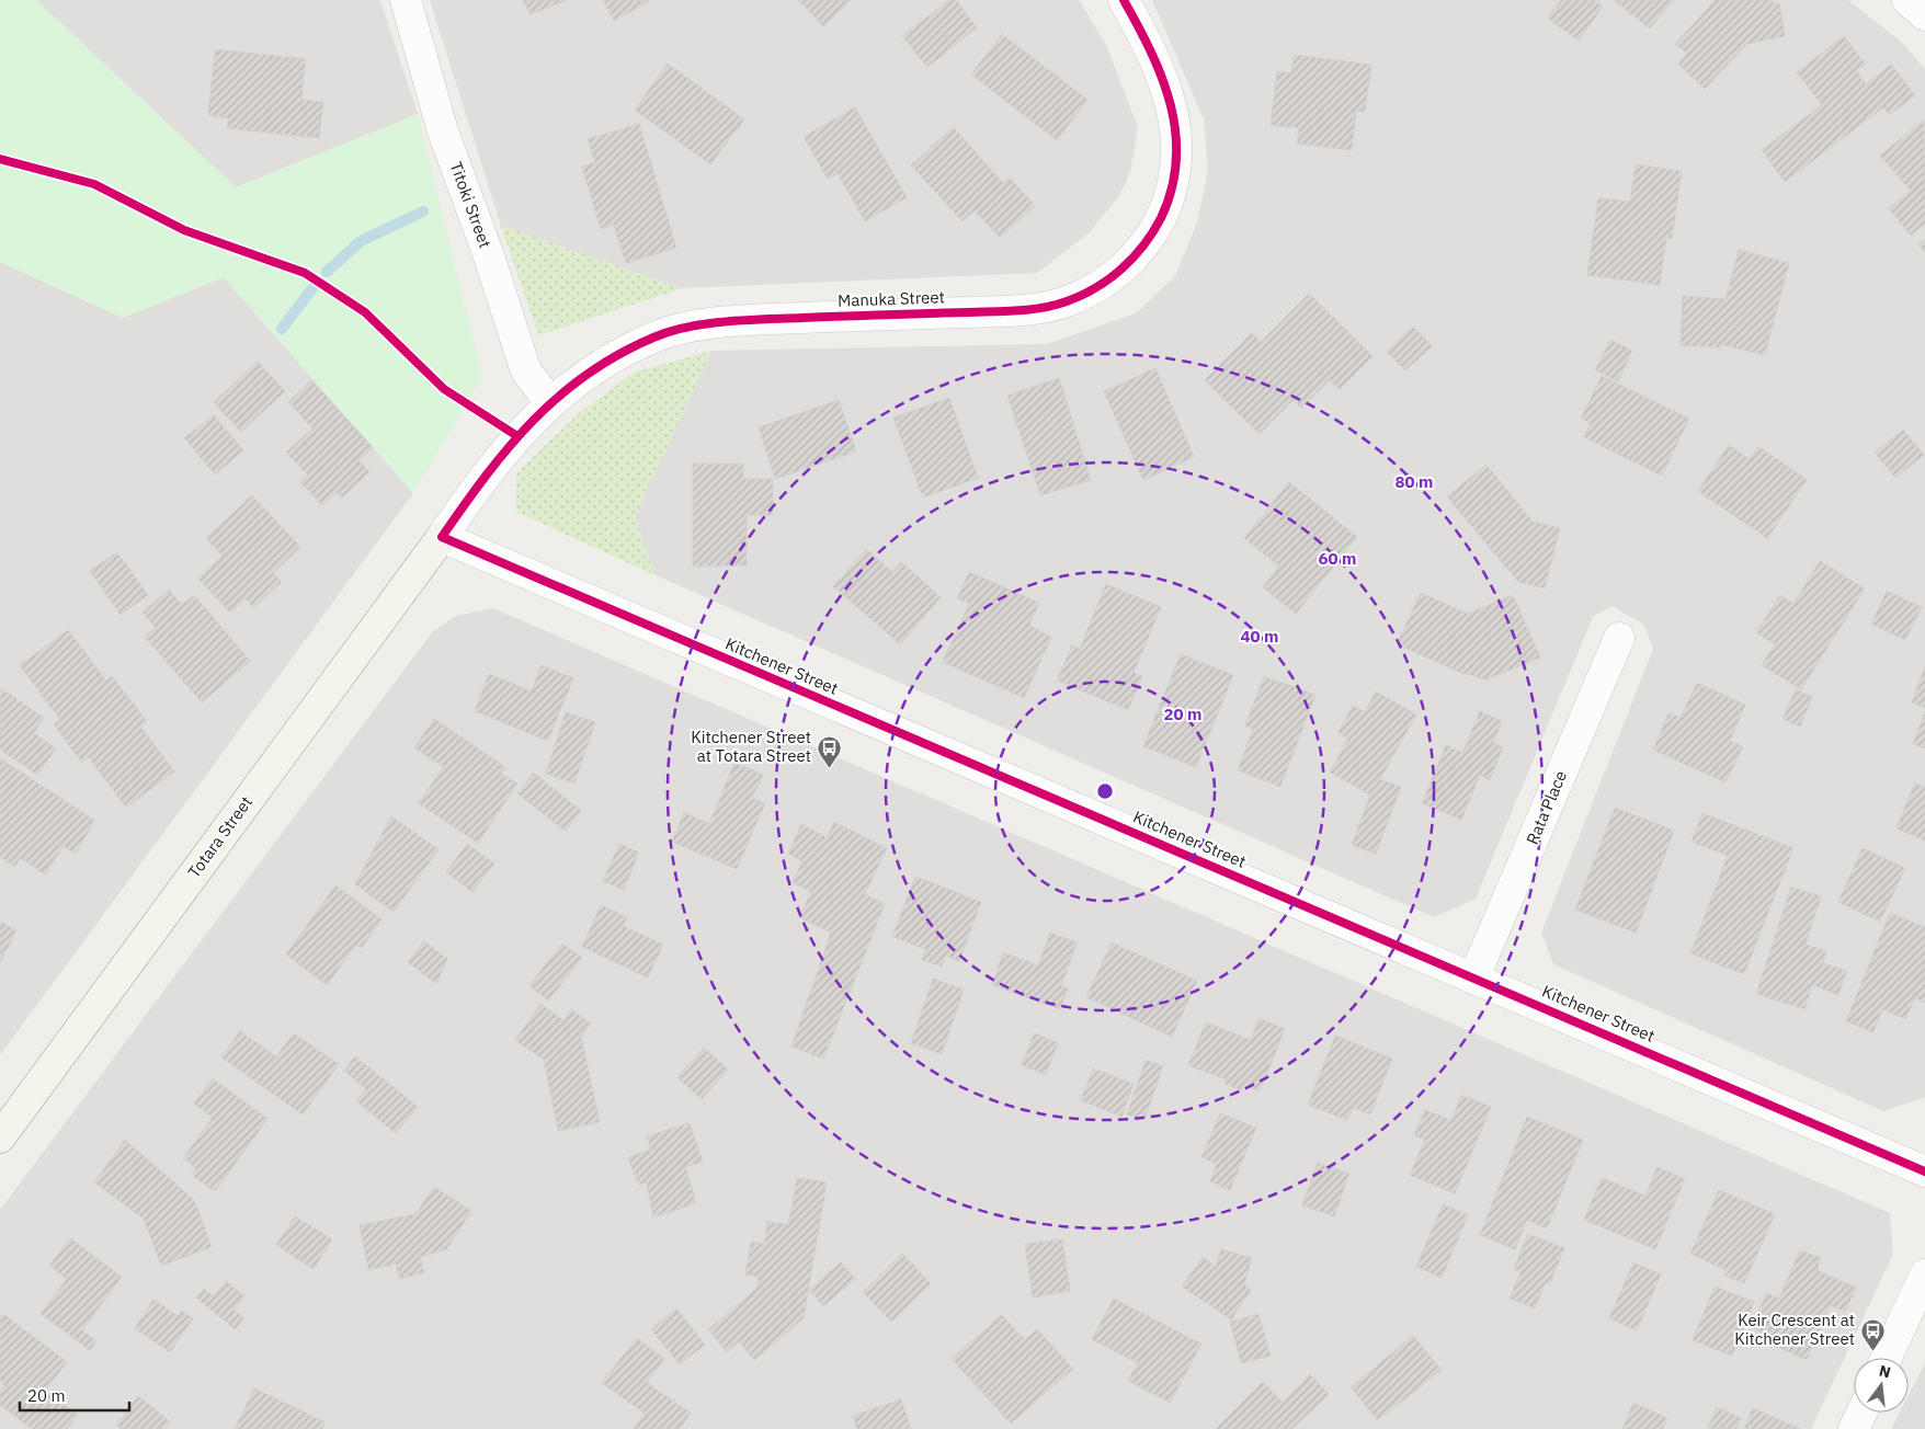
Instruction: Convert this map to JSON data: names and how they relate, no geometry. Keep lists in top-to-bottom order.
{
  "streets": {
    "street": [
      "Titoki Street",
      "Manuka Street",
      "Kitchener Street",
      "Rata Place",
      "Totara Street"
    ]
  },
  "crossings": [
    ["Titoki Street", "Manuka Street"],
    ["Manuka Street", "Kitchener Street"],
    ["Manuka Street", "Totara Street"],
    ["Kitchener Street", "Rata Place"],
    ["Kitchener Street", "Totara Street"]
  ],
  "places": {
    "bus stop": ["Kitchener Street at Totara Street", "Keir Crescent at Kitchener Street"]
  },
  "scale_bar": "20 m",
  "north": "top",
  "rings": [
    "80 m",
    "60 m",
    "40 m",
    "20 m"
  ]
}
